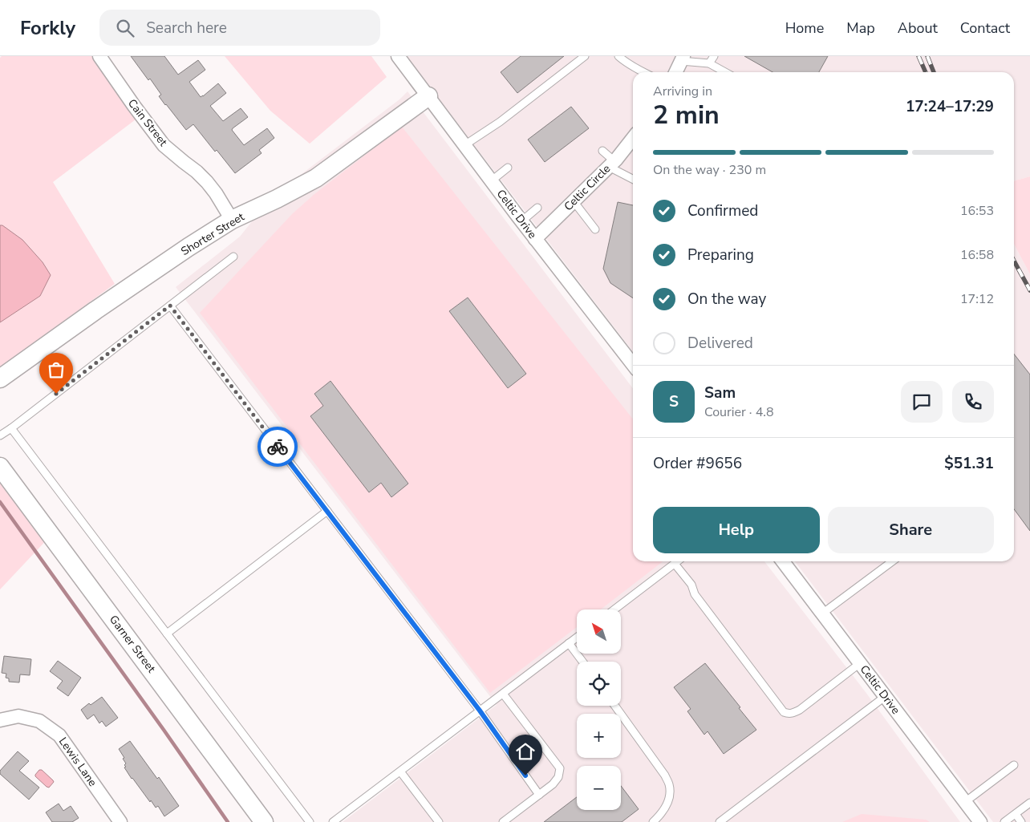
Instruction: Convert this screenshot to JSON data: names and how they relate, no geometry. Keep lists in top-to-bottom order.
{
  "streets": {
    "street": [
      "Cain Street",
      "Celtic Circle",
      "Celtic Drive",
      "Shorter Street",
      "Garner Street",
      "Lewis Lane"
    ]
  },
  "crossings": [
    ["Cain Street", "Shorter Street"],
    ["Celtic Circle", "Celtic Drive"],
    ["Celtic Drive", "Shorter Street"]
  ],
  "north": "top left",
  "page": {
    "header": "Forkly",
    "search": "Search here",
    "nav": [
      "Home",
      "Map",
      "About",
      "Contact"
    ],
    "heading": ["2 min", "Arriving in", "17:24–17:29"],
    "panel": [
      "Sam",
      "Courier · 4.8",
      "Order #9656",
      "$51.31"
    ],
    "bar": "On the way · 230 m",
    "list": [
      ["Confirmed", "16:53"],
      ["Preparing", "16:58"],
      ["On the way", "17:12"],
      "Delivered"
    ],
    "round": "S",
    "buttons": ["Help", "Share"],
    "map_buttons": ["+", "−"]
  }
}
